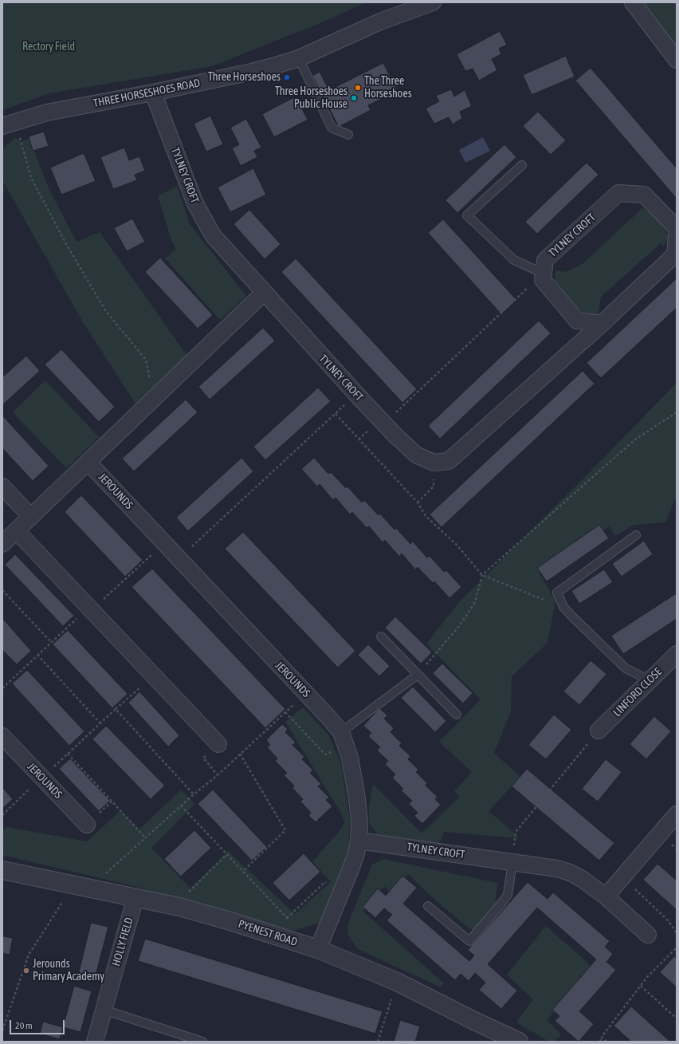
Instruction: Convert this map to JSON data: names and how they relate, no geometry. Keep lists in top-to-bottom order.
{
  "streets": {
    "street": [
      "THREE HORSESHOES ROAD",
      "TYLNEY CROFT",
      "JEROUNDS",
      "LINFORD CLOSE",
      "PYENEST ROAD",
      "HOLLY FIELD"
    ]
  },
  "crossings": [
    ["THREE HORSESHOES ROAD", "TYLNEY CROFT"],
    ["TYLNEY CROFT", "JEROUNDS"],
    ["JEROUNDS", "PYENEST ROAD"],
    ["PYENEST ROAD", "HOLLY FIELD"]
  ],
  "parks": ["Rectory Field"],
  "places": [
    "Three Horseshoes",
    "The Three Horseshoes",
    "Three Horseshoes Public House",
    "Jerounds Primary Academy"
  ],
  "scale_bar": "20 m"
}
